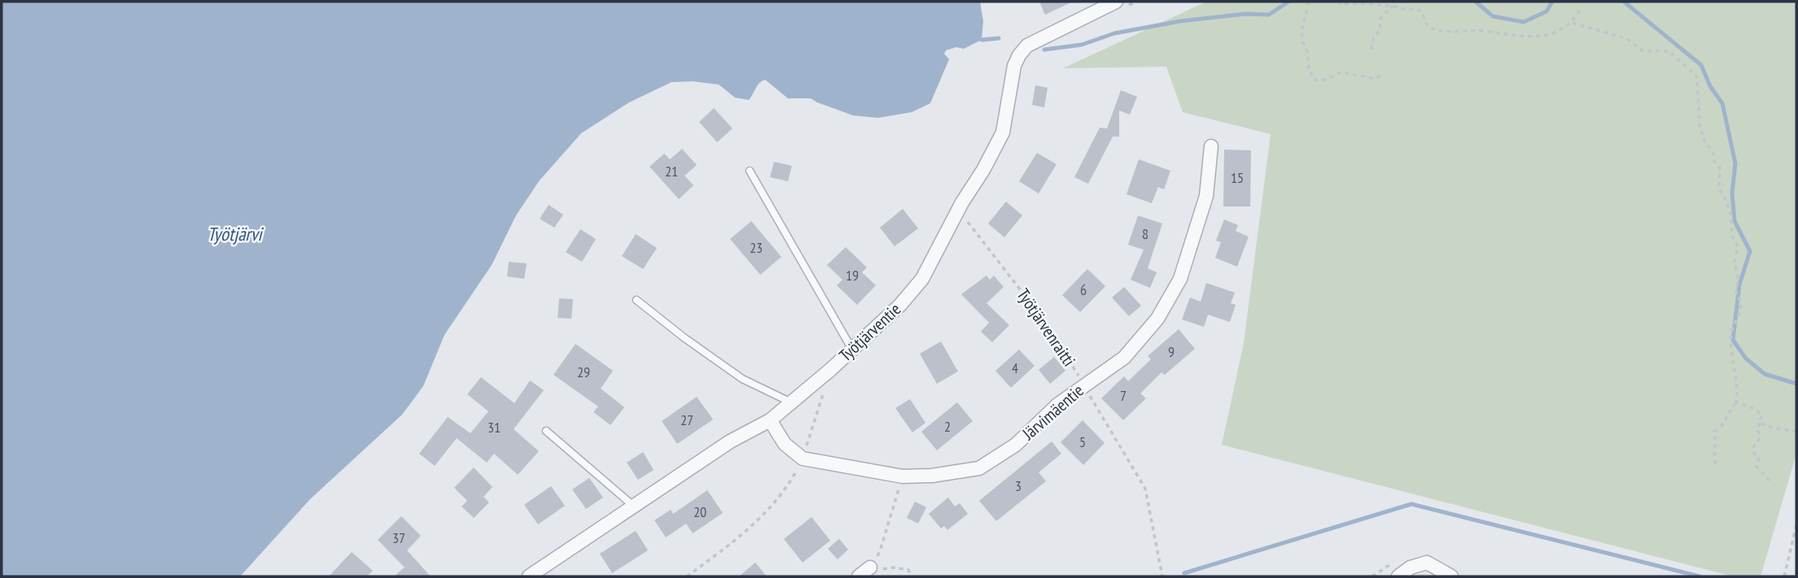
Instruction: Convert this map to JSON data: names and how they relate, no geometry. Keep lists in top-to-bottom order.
{
  "streets": {
    "street": ["Työtjärventie", "Järvimäentie"],
    "path": ["Työtjärvenraitti"]
  },
  "crossings": [
    ["Työtjärvenraitti", "Järvimäentie"]
  ],
  "water": ["Työtjärvi"],
  "house_numbers": [
    "21",
    "15",
    "8",
    "23",
    "19",
    "6",
    "9",
    "4",
    "29",
    "7",
    "27",
    "2",
    "31",
    "5",
    "3",
    "20",
    "37"
  ]
}
